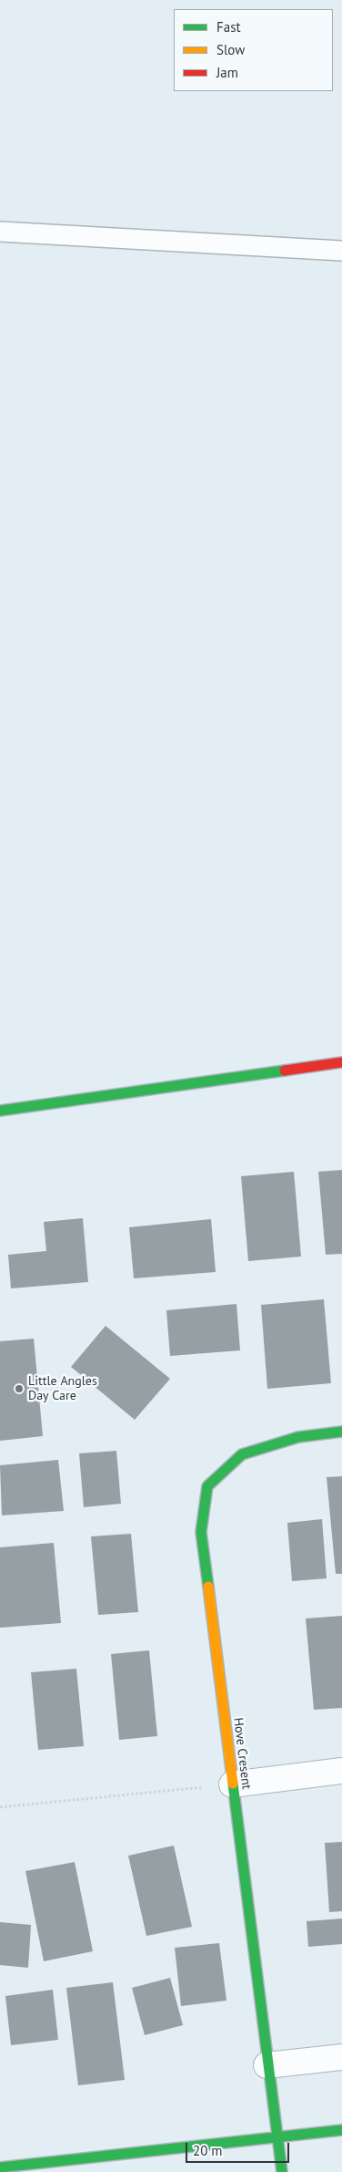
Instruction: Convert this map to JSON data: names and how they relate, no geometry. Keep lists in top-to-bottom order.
{
  "streets": {
    "street": ["Hove Cresent"]
  },
  "places": ["Little Angles Day Care"],
  "legend": ["Fast", "Slow", "Jam"],
  "scale_bar": "20 m"
}
